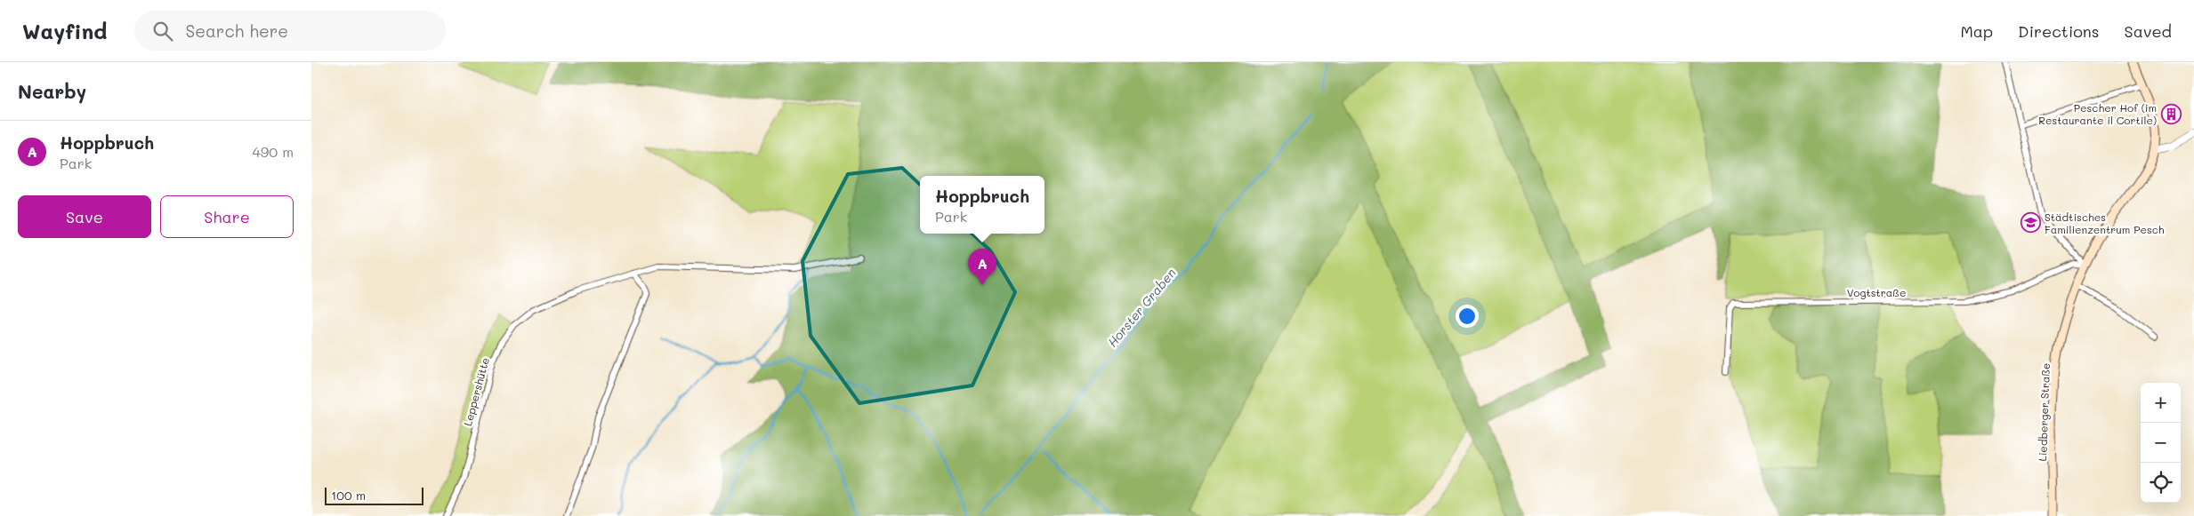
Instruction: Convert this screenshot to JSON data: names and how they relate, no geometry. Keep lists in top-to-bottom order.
{
  "streets": {
    "main road": ["Liedberger Straße"],
    "street": ["Vogtstraße", "Leppershütte"]
  },
  "crossings": [
    ["Vogtstraße", "Liedberger Straße"]
  ],
  "water": ["Horster Graben"],
  "places": {
    "building": ["Pescher Hof (im Restaurante il Cortile)"],
    "school or university": ["Städtisches Familienzentrum Pesch"]
  },
  "scale_bar": "100 m",
  "page": {
    "header": "Wayfind",
    "search": "Search here",
    "nav": ["Map", "Directions", "Saved"],
    "heading": "Nearby",
    "list": [
      {
        "mark": "A",
        "name": "Hoppbruch",
        "note": "Park",
        "value": "490 m"
      }
    ],
    "popup": ["Hoppbruch", "Park"],
    "buttons": ["Save", "Share"],
    "pins": "A",
    "map_buttons": ["+", "−"],
    "scale": "100 m"
  }
}
